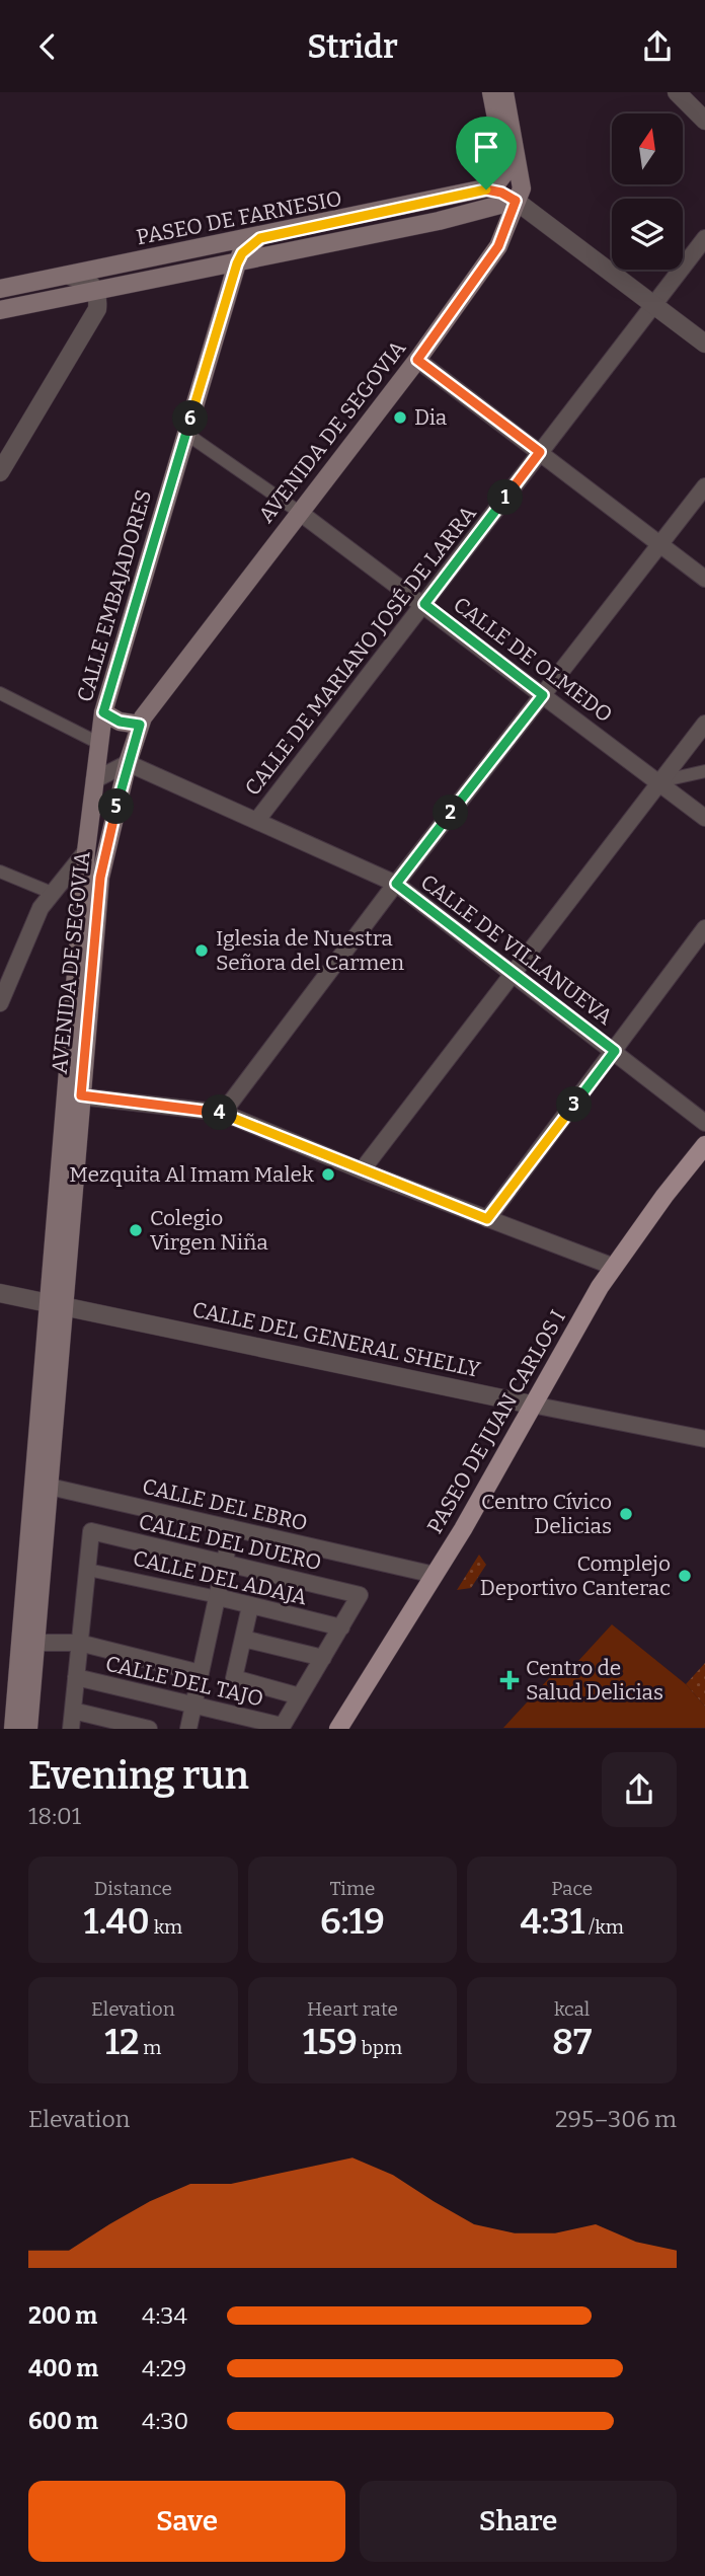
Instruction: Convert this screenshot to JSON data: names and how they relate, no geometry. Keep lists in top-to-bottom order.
{
  "streets": {
    "main road": [
      "PASEO DE FARNESIO",
      "AVENIDA DE SEGOVIA",
      "CALLE EMBAJADORES",
      "PASEO DE JUAN CARLOS I"
    ],
    "street": [
      "CALLE DE MARIANO JOSÉ DE LARRA",
      "CALLE DE OLMEDO",
      "CALLE DE VILLANUEVA",
      "CALLE DEL GENERAL SHELLY",
      "CALLE DEL EBRO",
      "CALLE DEL DUERO",
      "CALLE DEL ADAJA",
      "CALLE DEL TAJO"
    ]
  },
  "crossings": [
    ["PASEO DE FARNESIO", "AVENIDA DE SEGOVIA"],
    ["PASEO DE FARNESIO", "CALLE EMBAJADORES"],
    ["AVENIDA DE SEGOVIA", "CALLE EMBAJADORES"],
    ["AVENIDA DE SEGOVIA", "CALLE DE OLMEDO"],
    ["AVENIDA DE SEGOVIA", "CALLE DE VILLANUEVA"],
    ["AVENIDA DE SEGOVIA", "CALLE DEL GENERAL SHELLY"],
    ["AVENIDA DE SEGOVIA", "CALLE DEL EBRO"],
    ["CALLE DE MARIANO JOSÉ DE LARRA", "CALLE DE OLMEDO"],
    ["CALLE DE MARIANO JOSÉ DE LARRA", "CALLE DE VILLANUEVA"],
    ["CALLE DEL GENERAL SHELLY", "PASEO DE JUAN CARLOS I"],
    ["PASEO DE JUAN CARLOS I", "CALLE DEL EBRO"],
    ["CALLE DEL DUERO", "CALLE DEL ADAJA"]
  ],
  "places": {
    "other": [
      "Dia",
      "Iglesia de Nuestra Señora del Carmen",
      "Mezquita Al Imam Malek",
      "Colegio Virgen Niña",
      "Centro Cívico Delicias",
      "Complejo Deportivo Canterac"
    ],
    "health": ["Centro de Salud Delicias"]
  },
  "north": "top",
  "page": {
    "header": "Stridr",
    "pins": [
      "6",
      "1",
      "5",
      "2",
      "3",
      "4"
    ],
    "heading": ["Evening run", "18:01"],
    "stats": [
      ["Distance", "1.40 km"],
      ["Time", "6:19"],
      ["Pace", "4:31 /km"],
      ["Elevation", "12 m"],
      ["Heart rate", "159 bpm"],
      ["kcal", "87"]
    ],
    "chart": ["Elevation", "295–306 m"],
    "list": [
      {
        "name": "200 m",
        "note": "4:34"
      },
      {
        "name": "400 m",
        "note": "4:29"
      },
      {
        "name": "600 m",
        "note": "4:30"
      }
    ],
    "buttons": ["Save", "Share"]
  }
}
